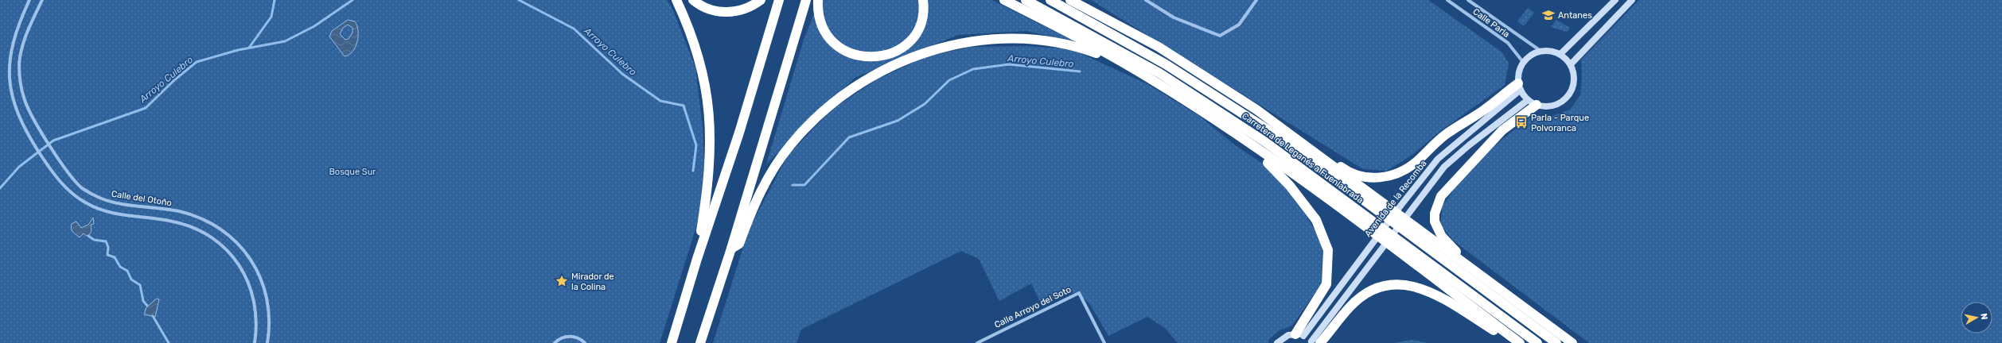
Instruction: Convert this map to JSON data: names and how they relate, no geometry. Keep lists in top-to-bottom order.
{
  "streets": {
    "highway": ["Carretera de Leganés a Fuenlabrada"],
    "street": [
      "Calle Parla",
      "Calle del Otoño",
      "Avenida de la Recomba",
      "Calle Arroyo del Soto"
    ]
  },
  "crossings": [
    ["Calle Parla", "Avenida de la Recomba"]
  ],
  "water": ["Arroyo Culebro"],
  "parks": ["Bosque Sur"],
  "places": {
    "school or university": ["Antanes"],
    "bus stop": ["Parla - Parque Polvoranca"],
    "place": ["Mirador de la Colina"]
  },
  "north": "right"
}
